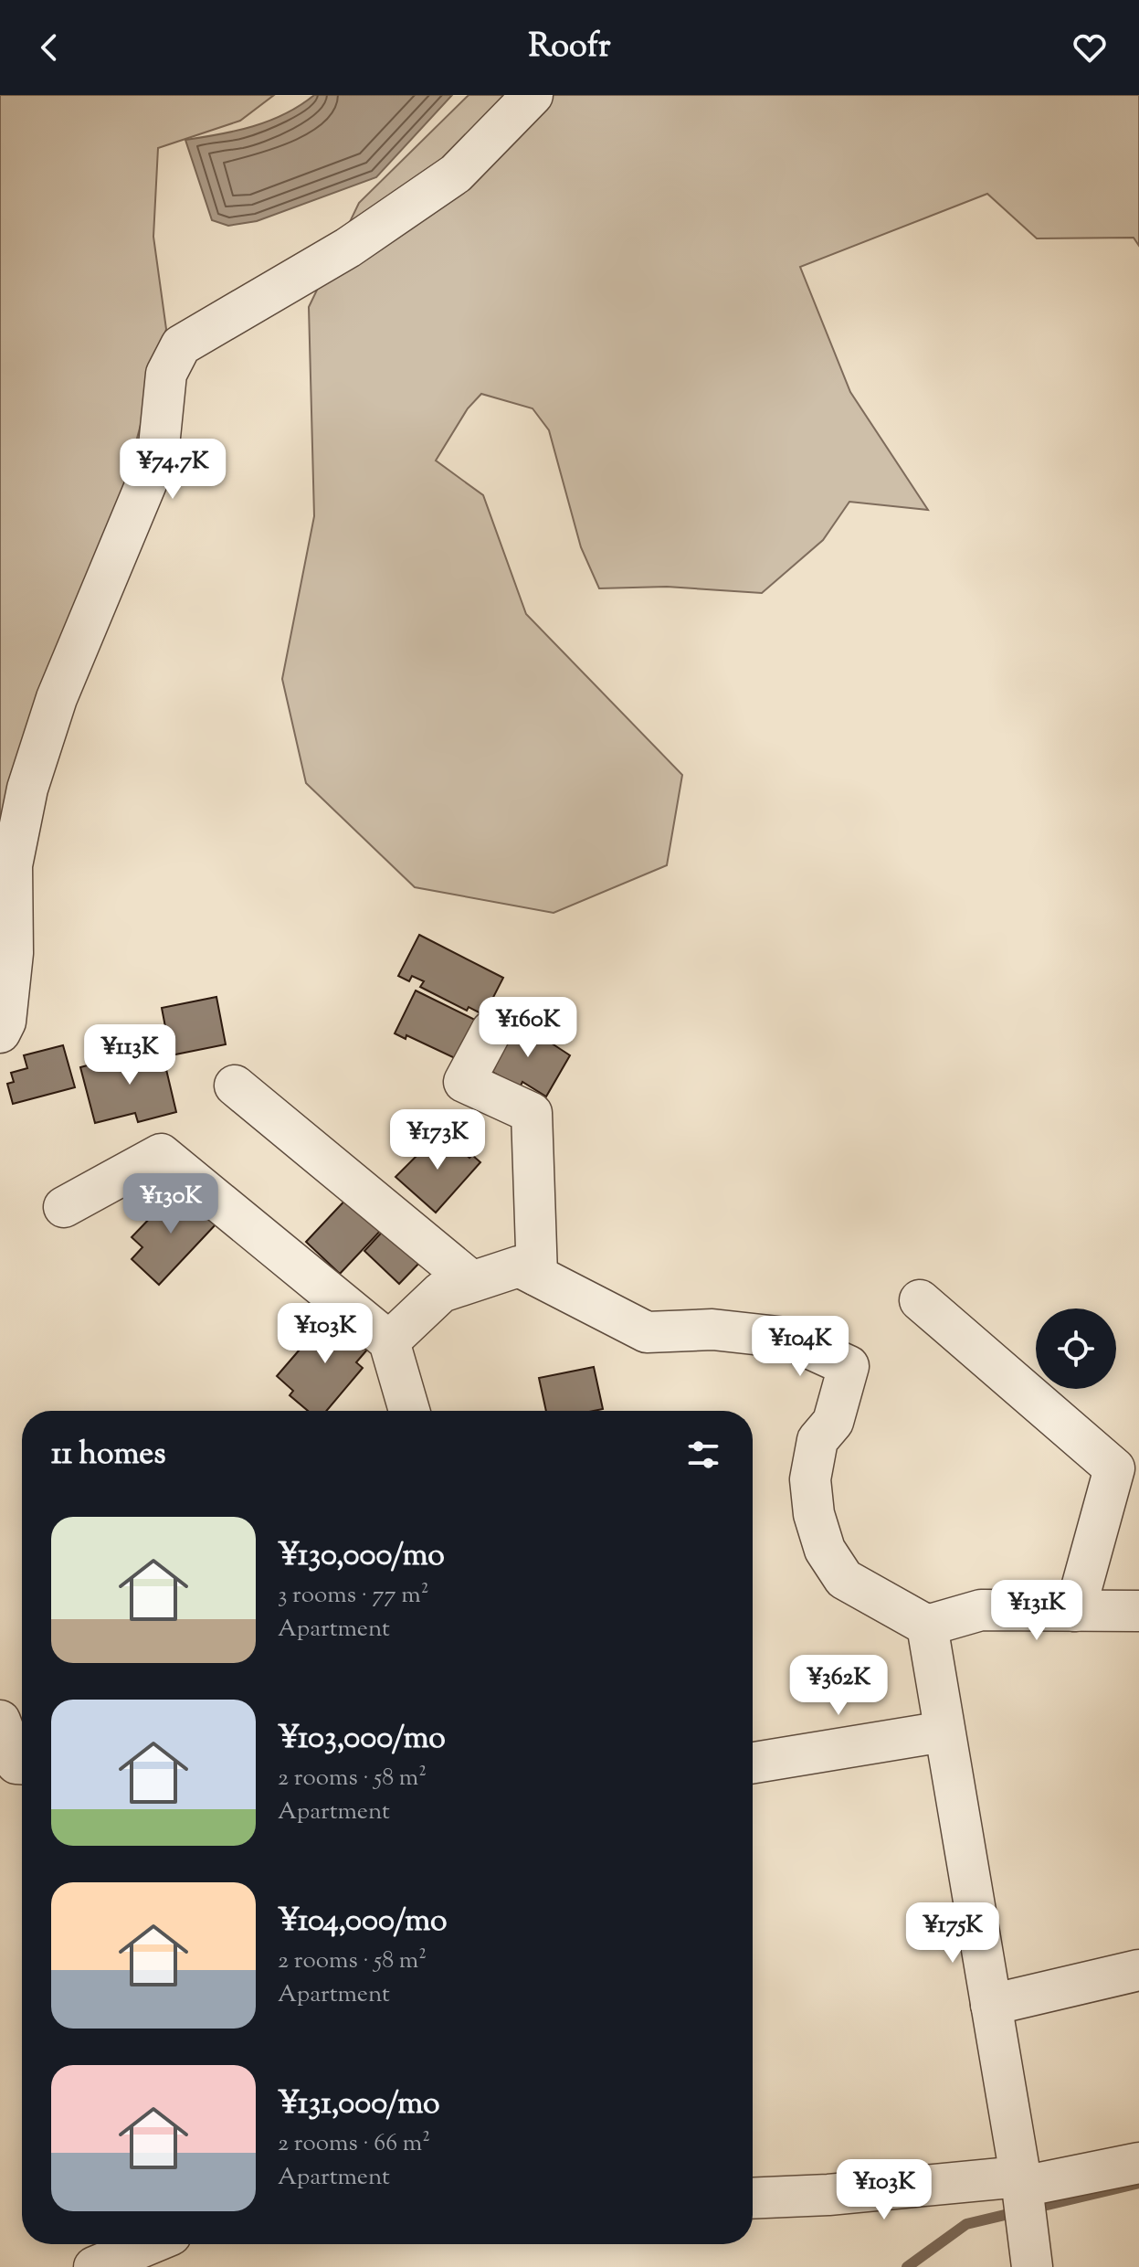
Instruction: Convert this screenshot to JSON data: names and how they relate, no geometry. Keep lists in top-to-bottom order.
{
  "page": {
    "header": "Roofr",
    "price": [
      "¥74.7K",
      "¥160K",
      "¥113K",
      "¥173K",
      "¥130K",
      "¥103K",
      "¥104K",
      "¥131K",
      "¥362K",
      "¥175K",
      "¥103K"
    ],
    "heading": "11 homes",
    "list": [
      {
        "name": "¥130,000/mo",
        "note": "3 rooms · 77 m² · Apartment"
      },
      {
        "name": "¥103,000/mo",
        "note": "2 rooms · 58 m² · Apartment"
      },
      {
        "name": "¥104,000/mo",
        "note": "2 rooms · 58 m² · Apartment"
      },
      {
        "name": "¥131,000/mo",
        "note": "2 rooms · 66 m² · Apartment"
      }
    ]
  }
}
